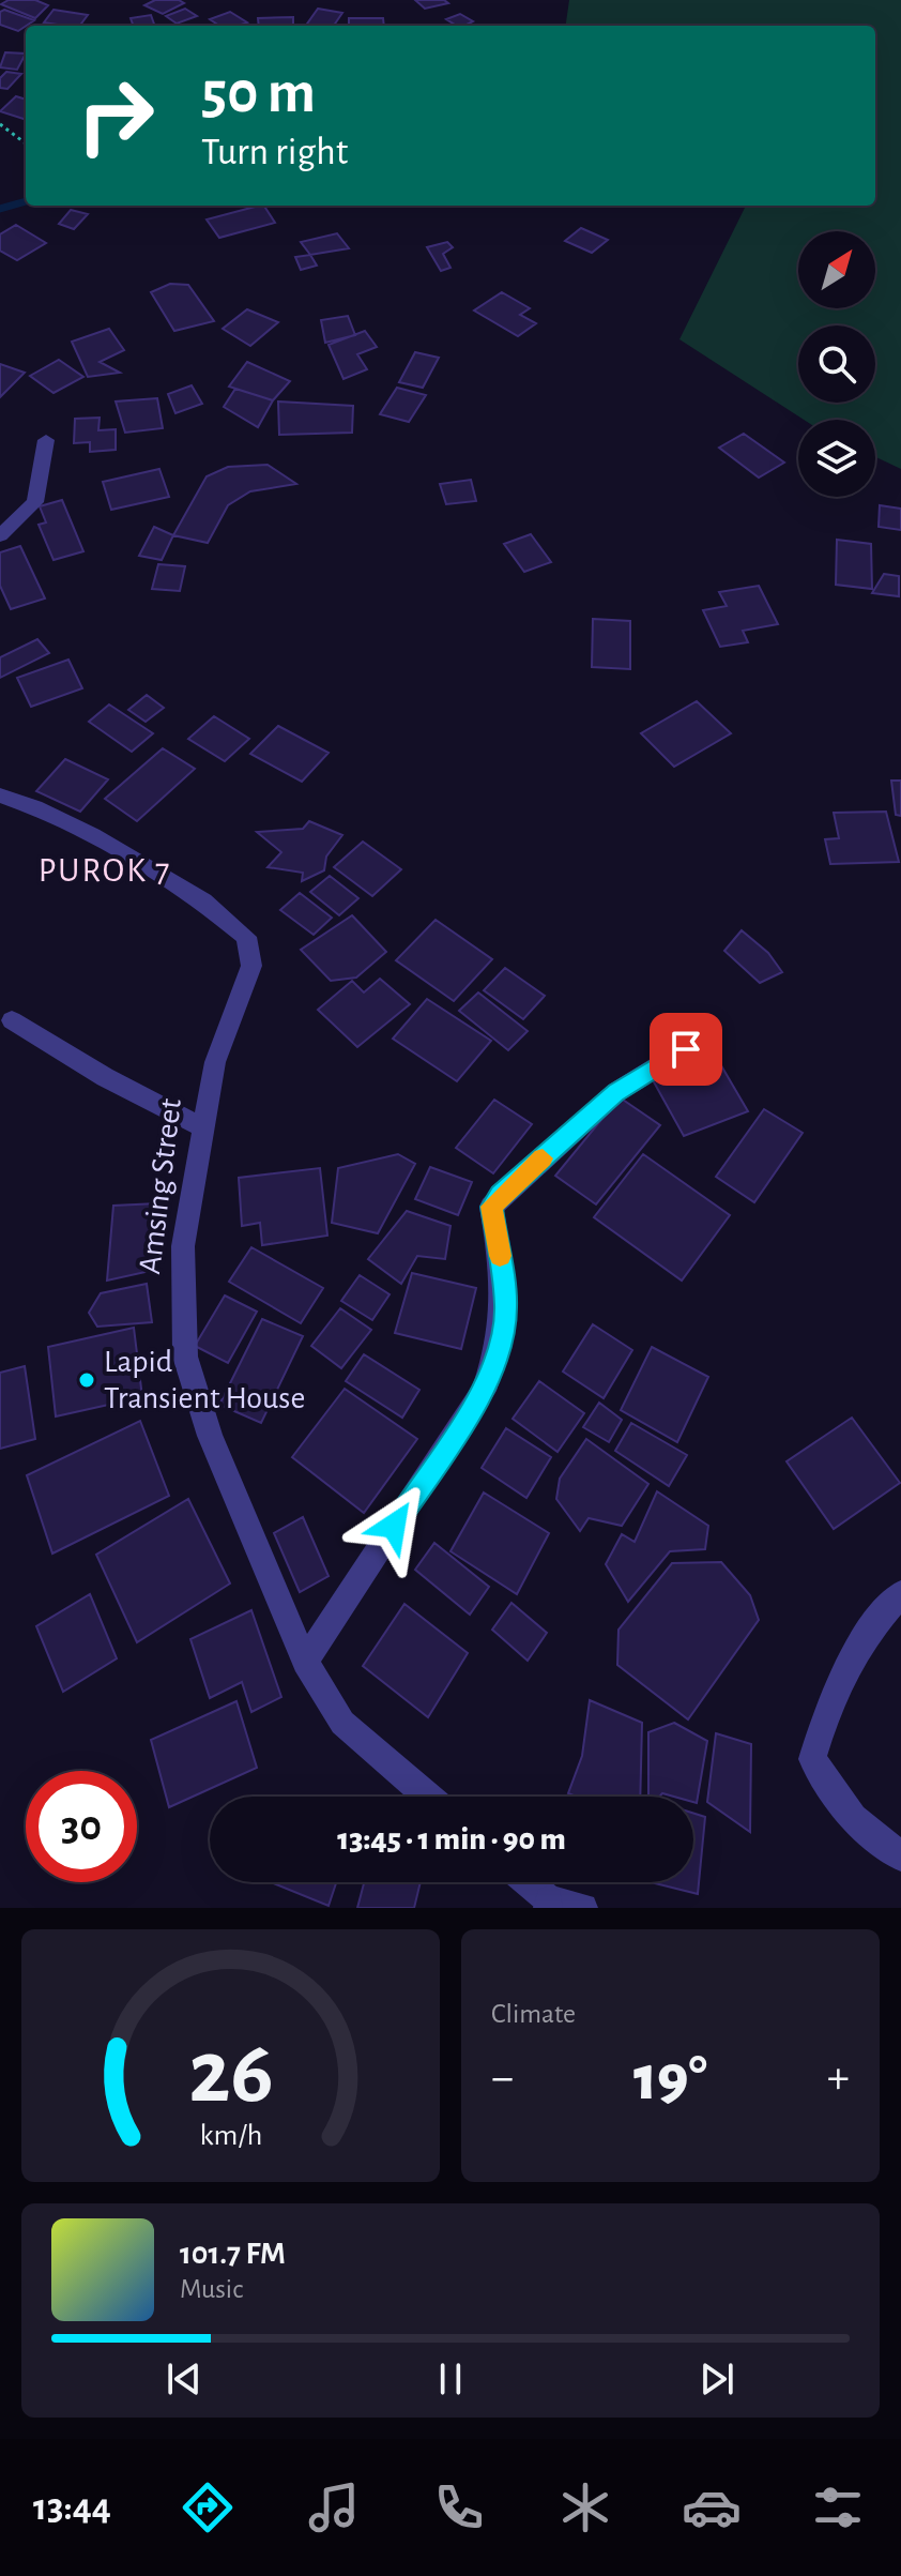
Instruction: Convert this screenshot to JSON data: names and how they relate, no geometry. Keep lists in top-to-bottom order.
{
  "streets": {
    "street": ["Amsing Street"]
  },
  "districts": ["PUROK 7"],
  "places": ["Lapid Transient House"],
  "north": "top right",
  "page": {
    "turn": ["50 m", "Turn right"],
    "limit": "30",
    "trip": "13:45 · 1 min · 90 m",
    "tile": "Climate",
    "heat": ["−", "19°", "+"],
    "song": ["101.7 FM", "Music"],
    "tabs": "13:44",
    "gauge": ["26", "km/h"]
  }
}
